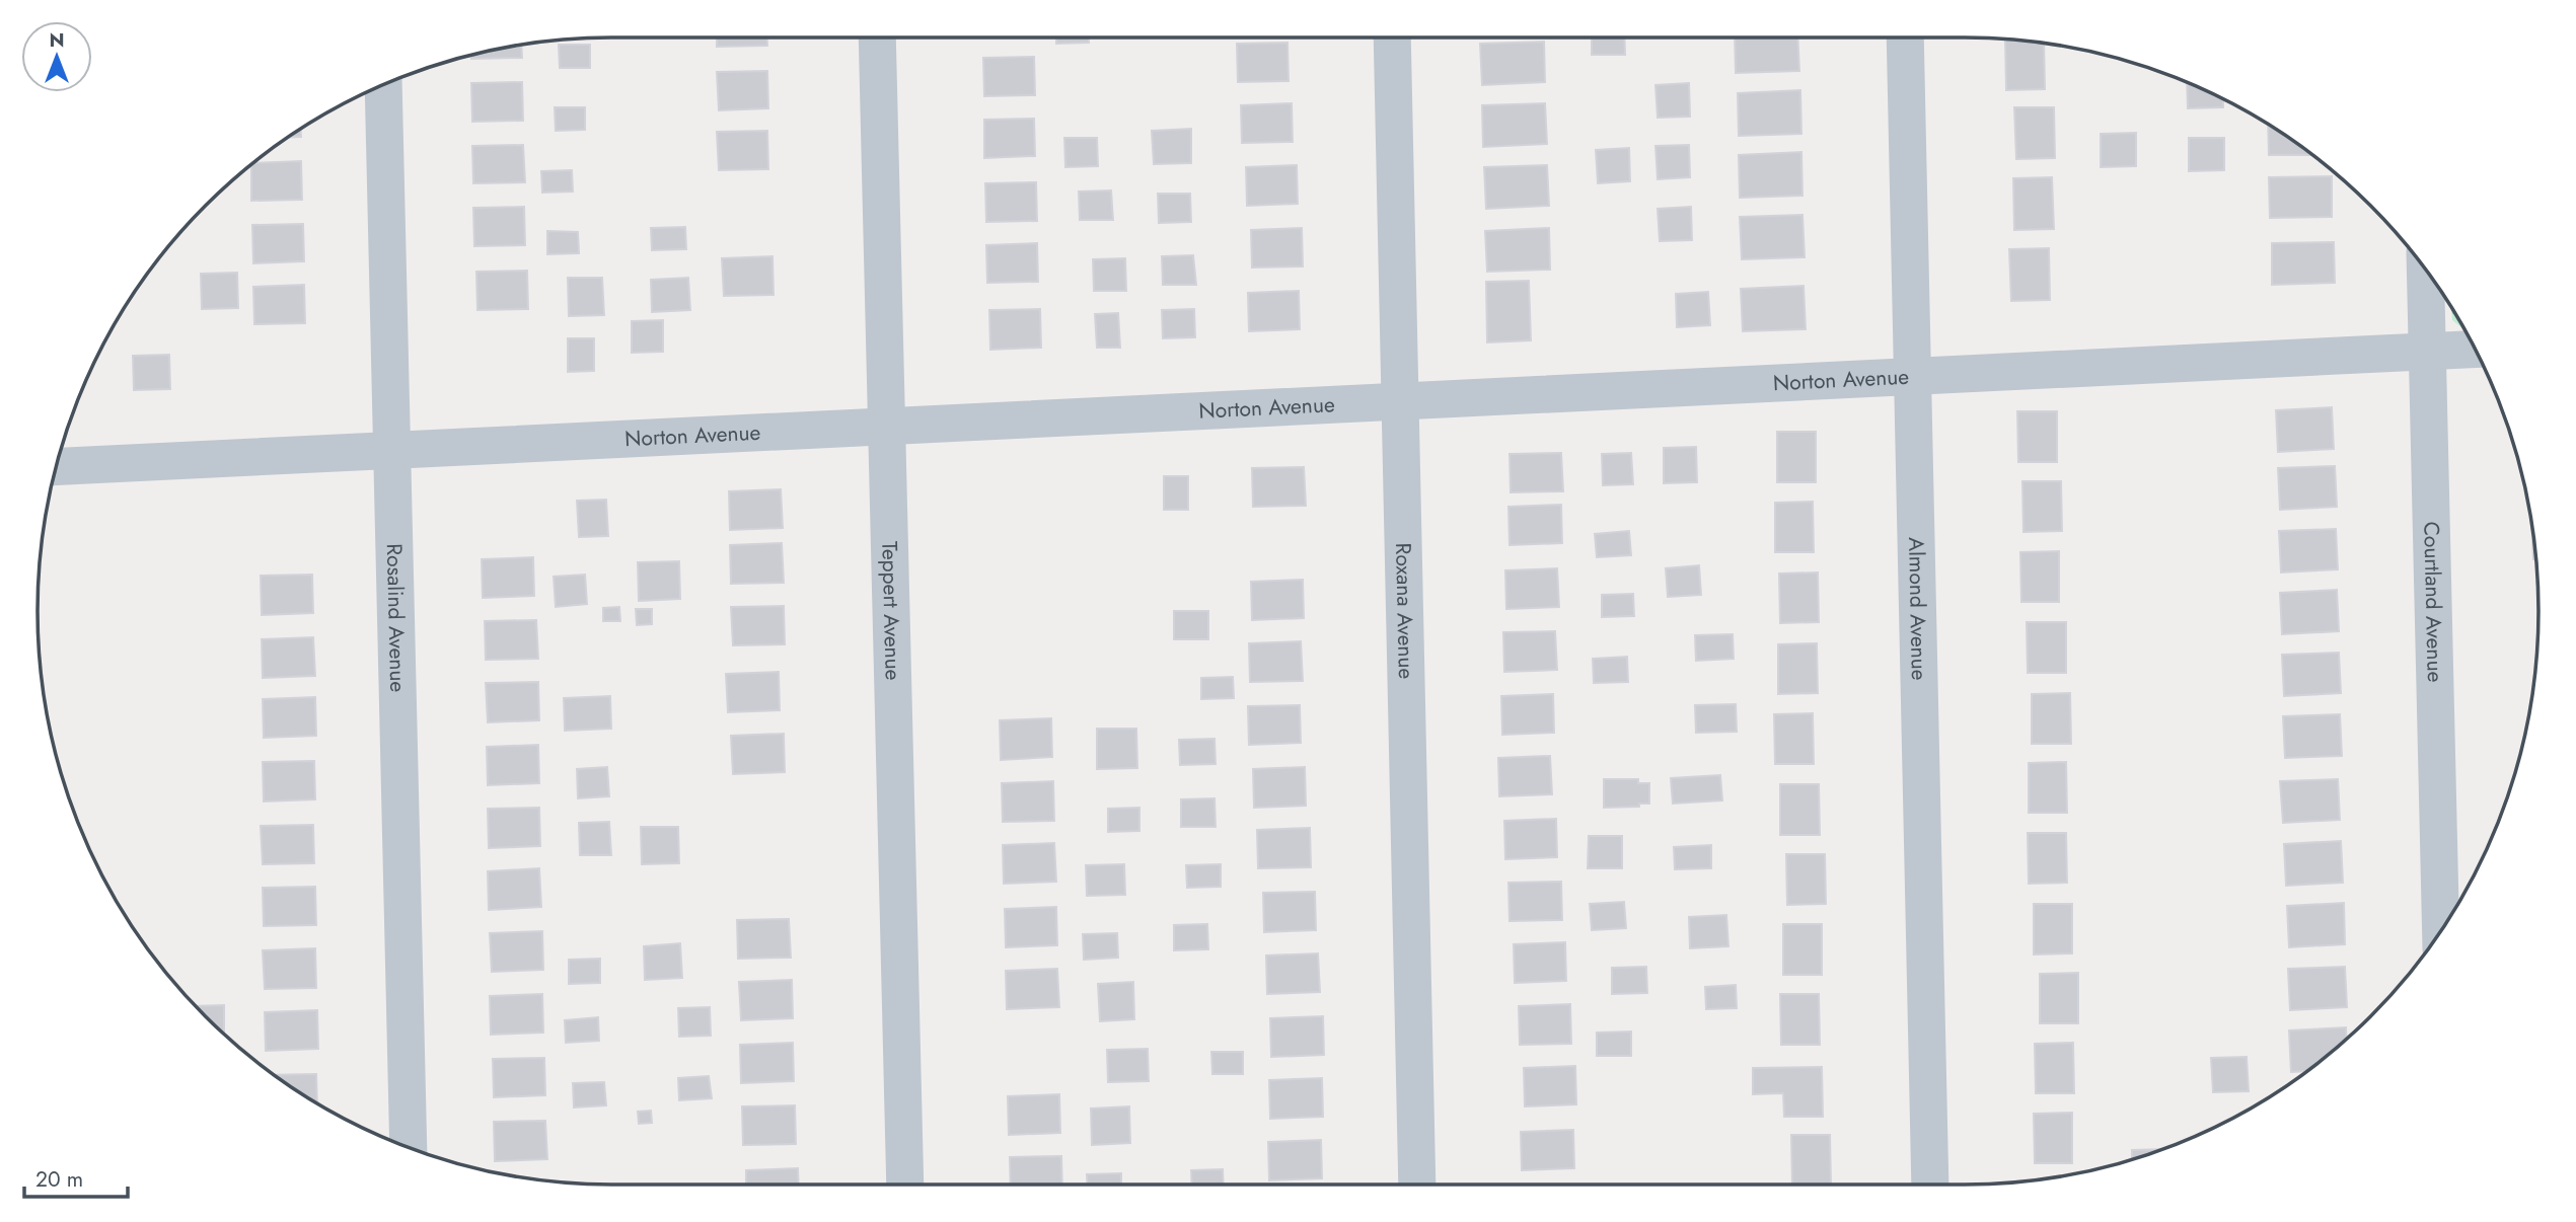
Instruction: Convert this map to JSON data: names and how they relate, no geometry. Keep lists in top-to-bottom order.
{
  "streets": {
    "street": [
      "Norton Avenue",
      "Courtland Avenue",
      "Almond Avenue",
      "Roxana Avenue",
      "Teppert Avenue",
      "Rosalind Avenue"
    ]
  },
  "crossings": [
    ["Norton Avenue", "Courtland Avenue"],
    ["Norton Avenue", "Almond Avenue"],
    ["Norton Avenue", "Roxana Avenue"],
    ["Norton Avenue", "Teppert Avenue"],
    ["Norton Avenue", "Rosalind Avenue"]
  ],
  "scale_bar": "20 m",
  "north": "top"
}
